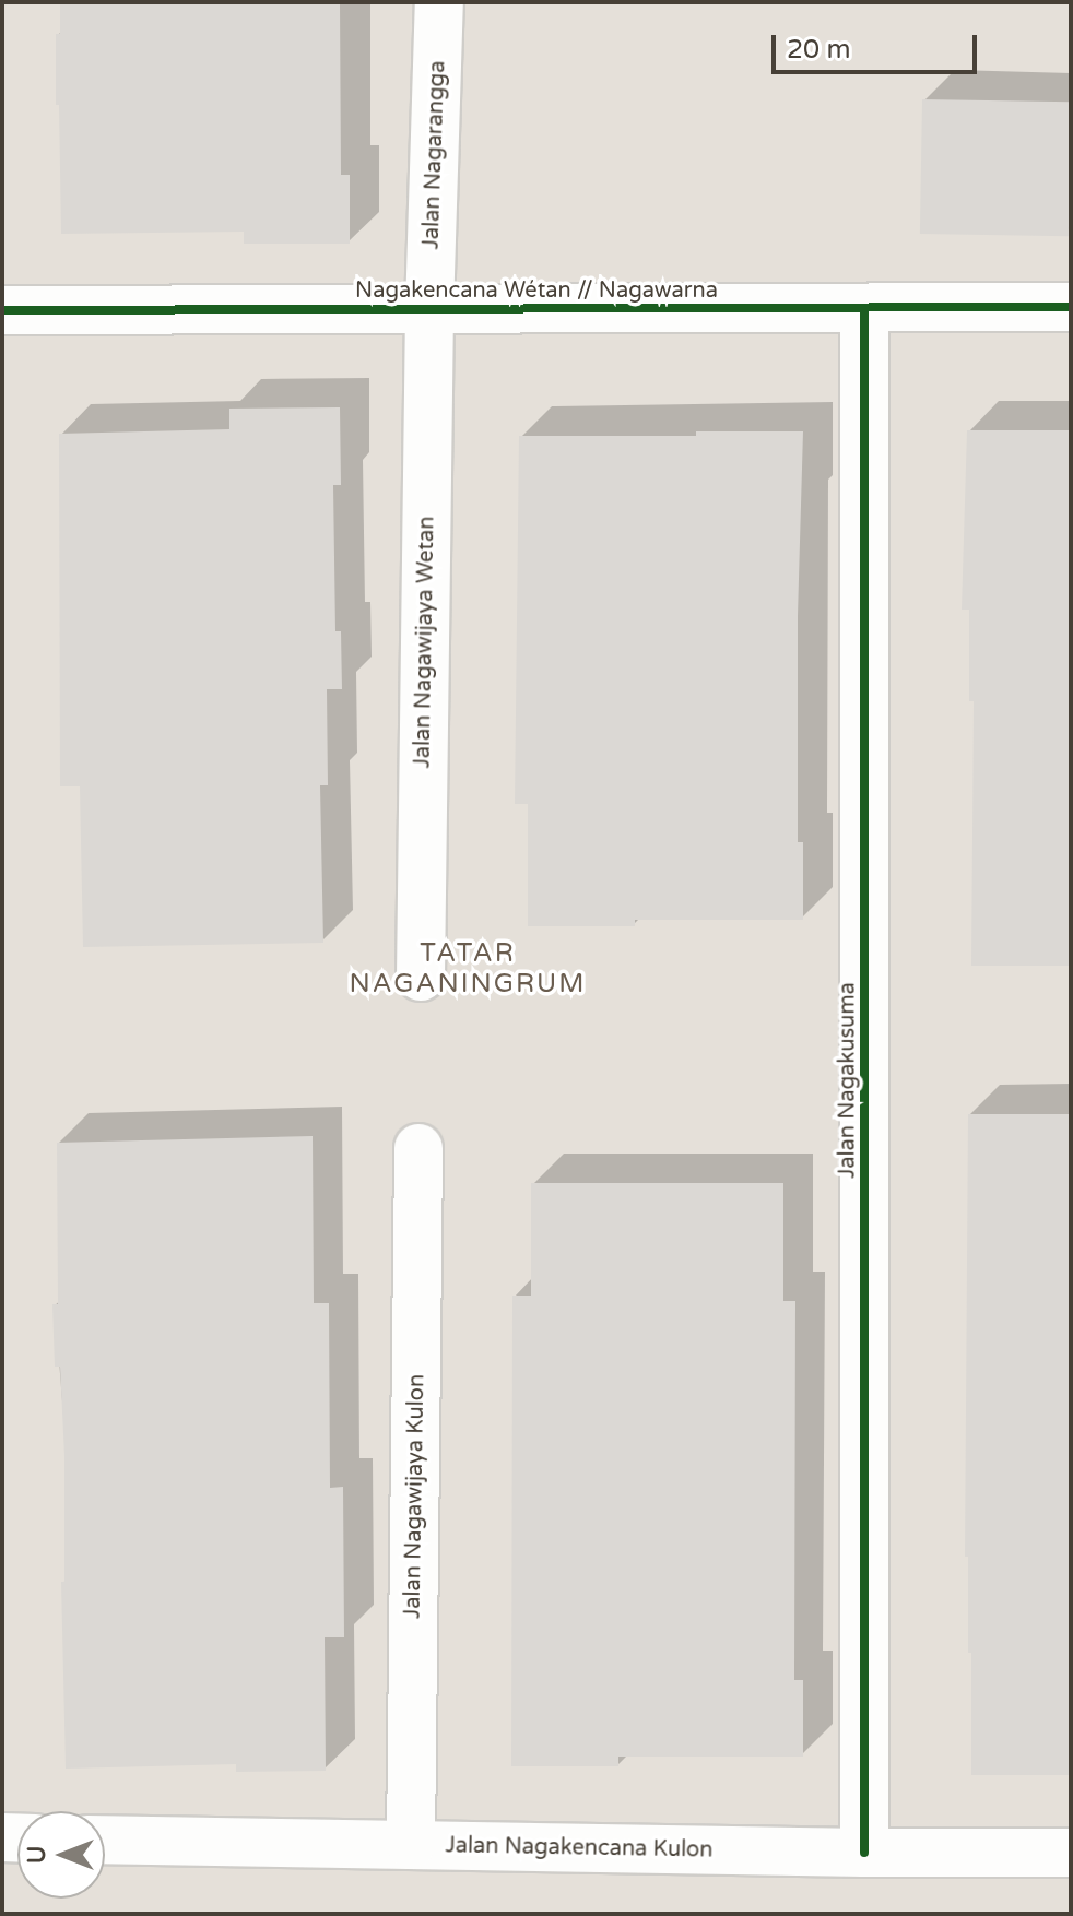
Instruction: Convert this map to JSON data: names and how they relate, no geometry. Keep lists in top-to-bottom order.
{
  "streets": {
    "street": [
      "Jalan Nagarangga",
      "Nagakencana Wétan // Nagawarna",
      "Jalan Nagawijaya Wetan",
      "Jalan Nagakusuma",
      "Jalan Nagawijaya Kulon",
      "Jalan Nagakencana Kulon"
    ]
  },
  "crossings": [
    ["Jalan Nagarangga", "Nagakencana Wétan // Nagawarna"],
    ["Jalan Nagarangga", "Jalan Nagawijaya Wetan"],
    ["Nagakencana Wétan // Nagawarna", "Jalan Nagawijaya Wetan"],
    ["Nagakencana Wétan // Nagawarna", "Jalan Nagakusuma"],
    ["Jalan Nagakusuma", "Jalan Nagakencana Kulon"],
    ["Jalan Nagawijaya Kulon", "Jalan Nagakencana Kulon"]
  ],
  "districts": ["TATAR NAGANINGRUM"],
  "scale_bar": "20 m",
  "north": "left"
}
